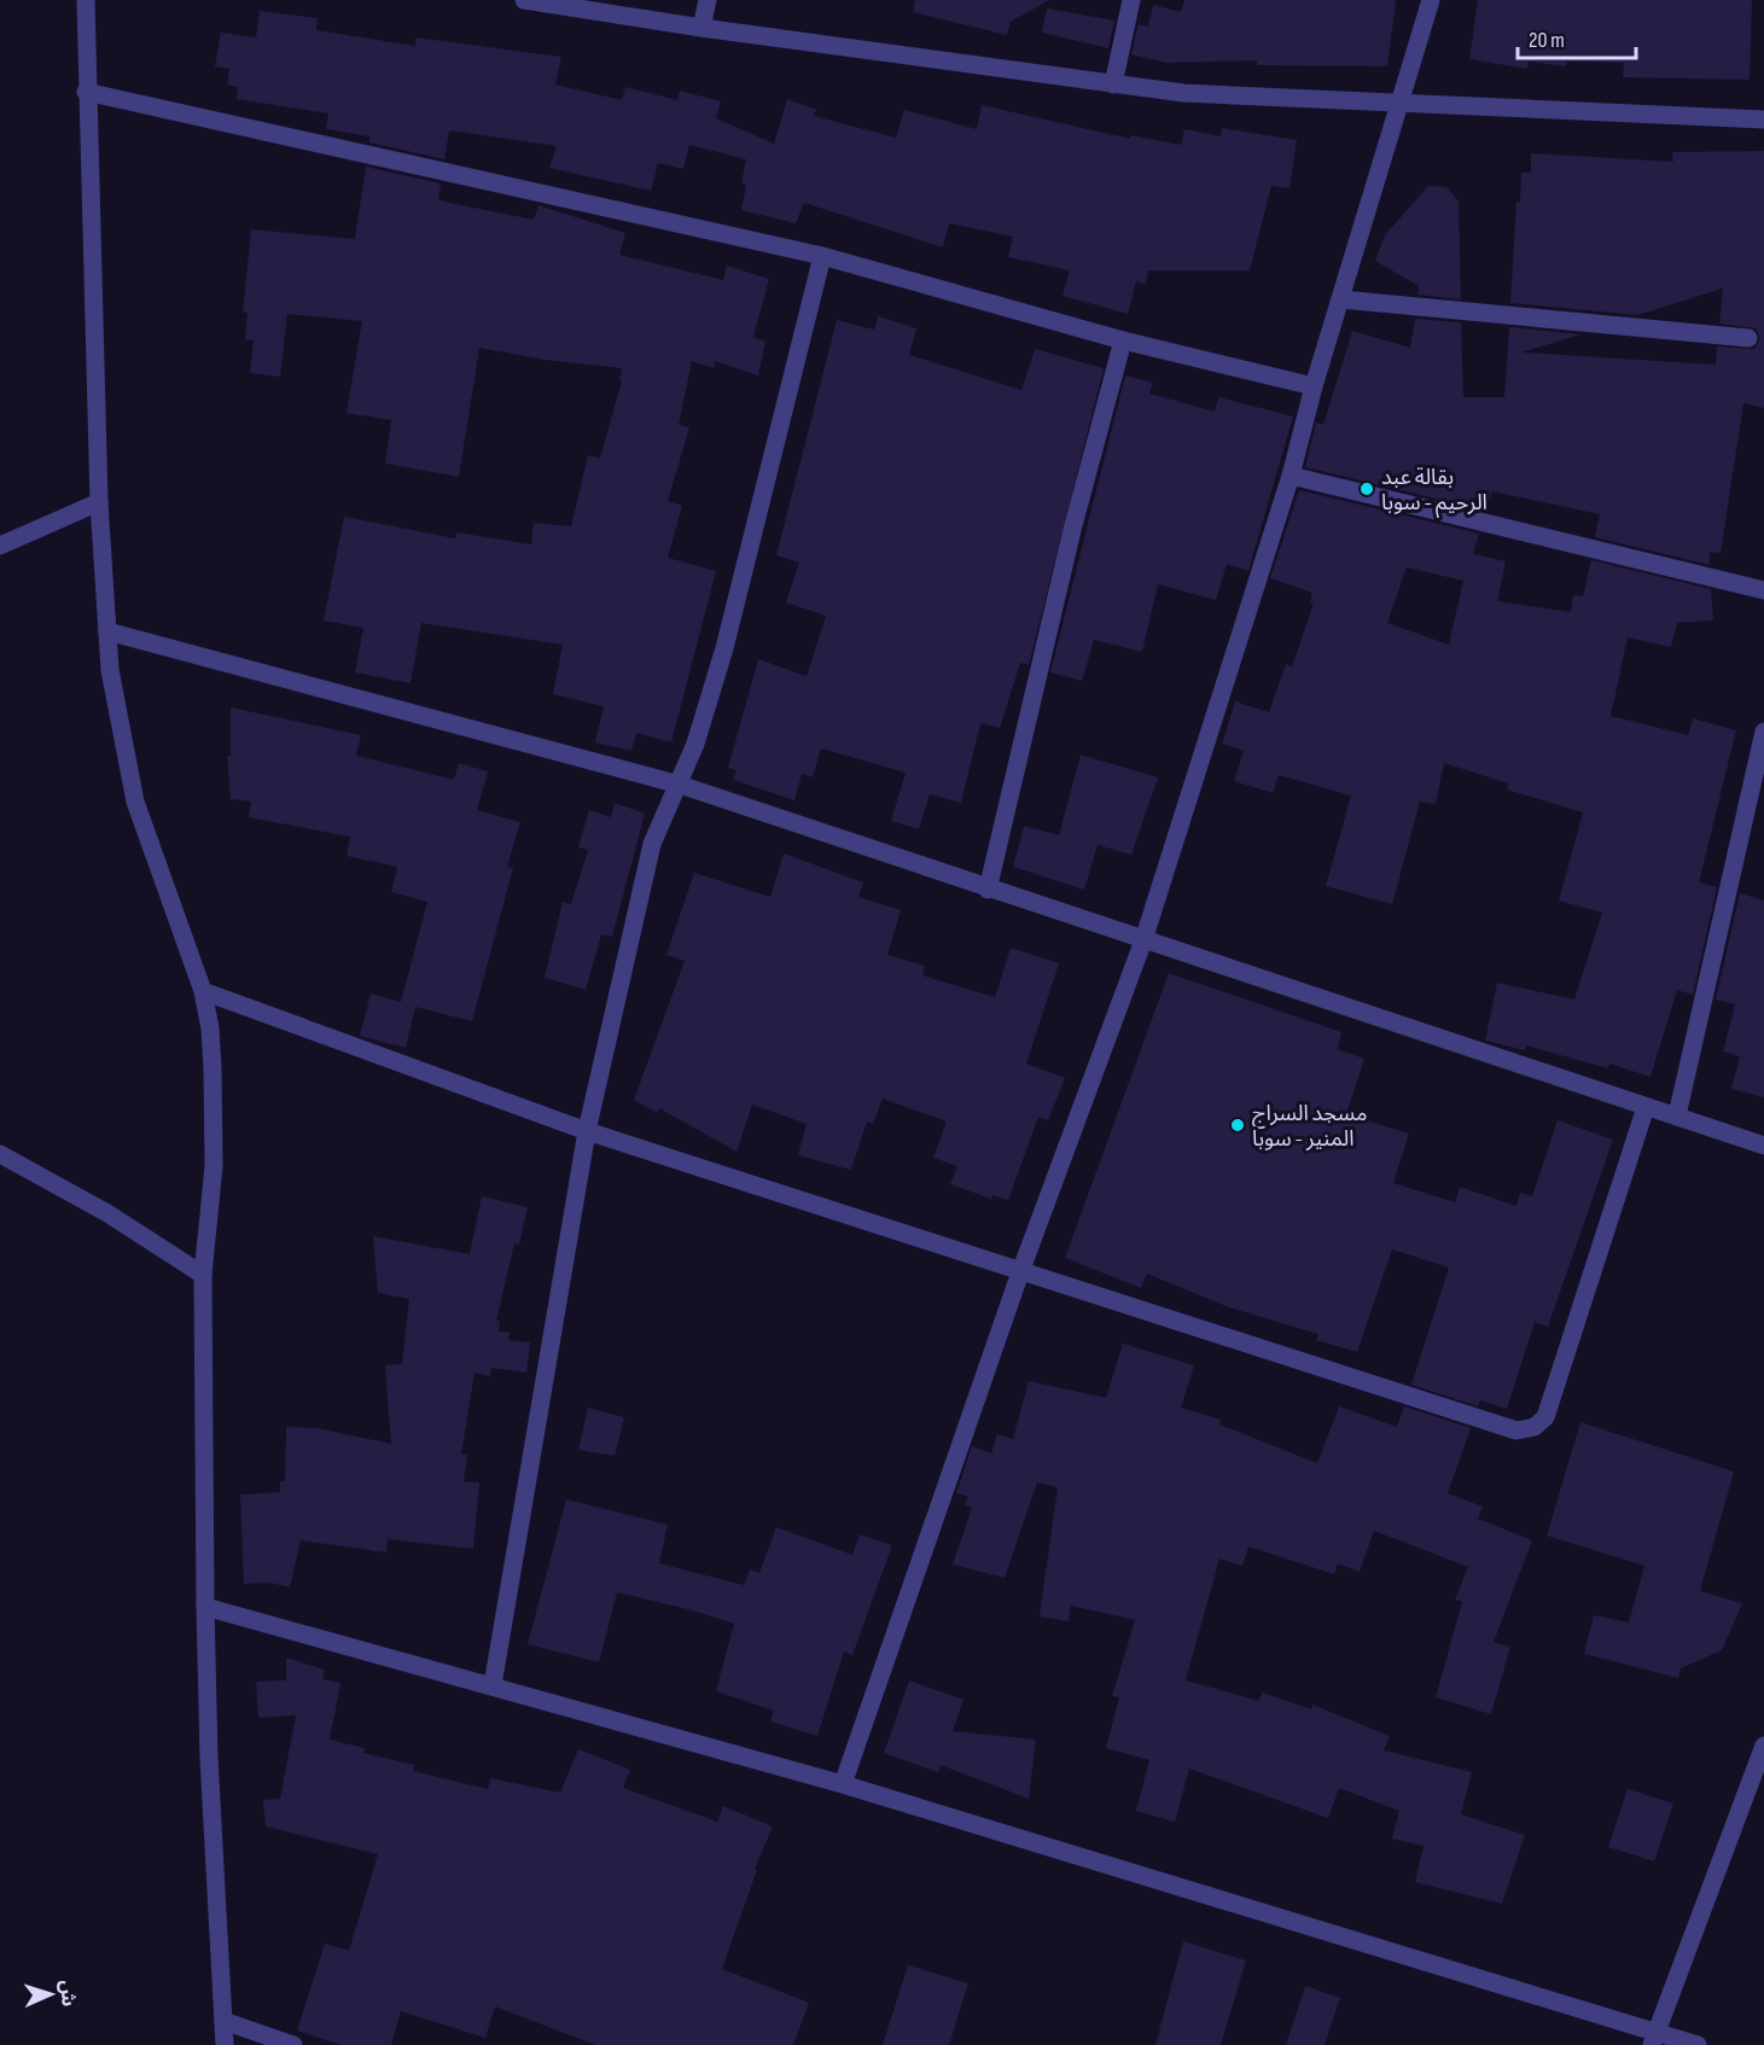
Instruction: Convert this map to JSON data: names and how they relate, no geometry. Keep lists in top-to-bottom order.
{
  "places": ["بقالة عبد الرحيم - سوبا", "مسجد السراج المنير - سوبا"],
  "scale_bar": "20 m",
  "north": "right"
}
